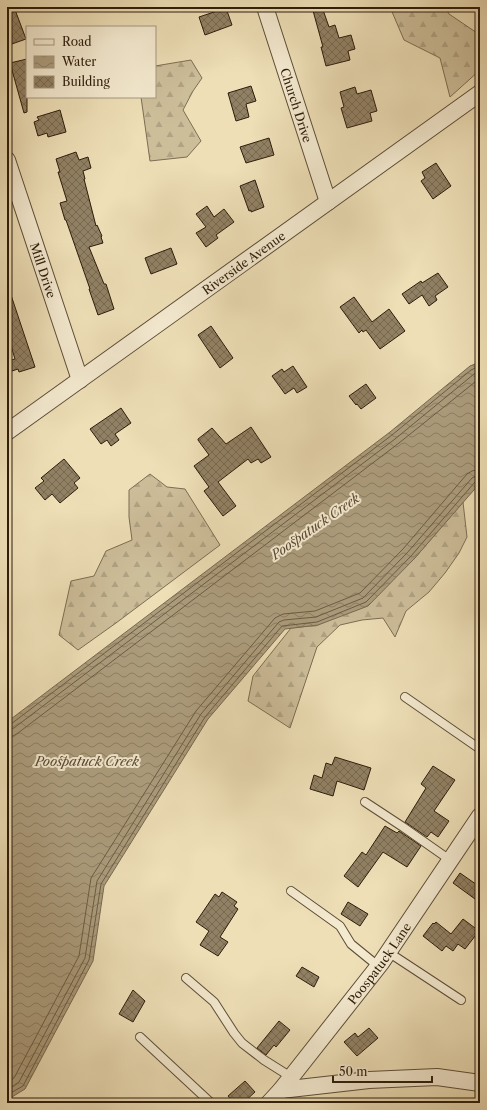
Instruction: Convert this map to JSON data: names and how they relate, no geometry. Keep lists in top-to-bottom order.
{
  "streets": {
    "street": [
      "Church Drive",
      "Riverside Avenue",
      "Mill Drive",
      "Poospatuck Lane"
    ]
  },
  "crossings": [
    ["Church Drive", "Riverside Avenue"],
    ["Riverside Avenue", "Mill Drive"]
  ],
  "water": ["Poospatuck Creek"],
  "legend": ["Road", "Water", "Building"],
  "scale_bar": "50 m"
}
